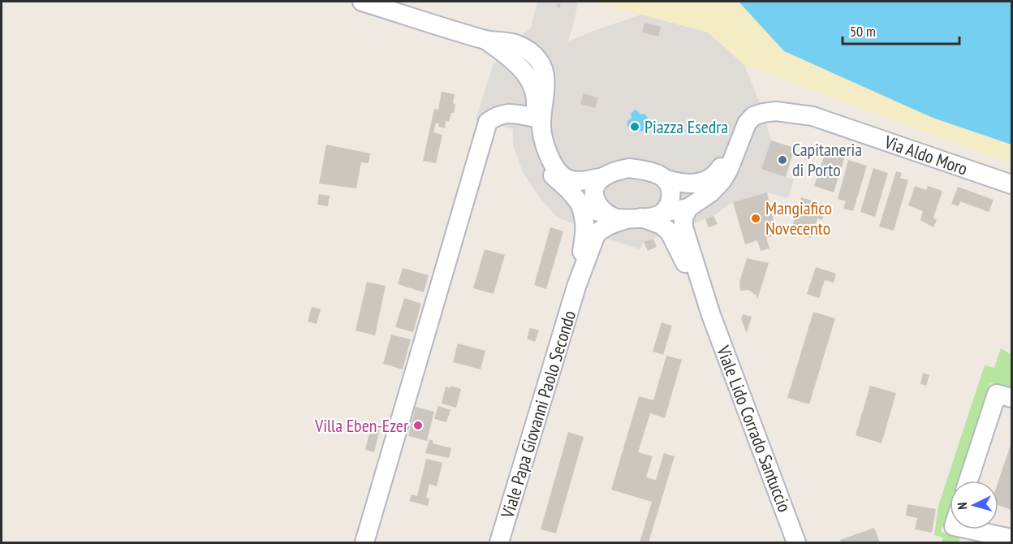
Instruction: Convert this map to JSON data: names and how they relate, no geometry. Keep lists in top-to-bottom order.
{
  "streets": {
    "street": ["Via Aldo Moro", "Viale Papa Giovanni Paolo Secondo", "Viale Lido Corrado Santuccio"]
  },
  "places": [
    "Piazza Esedra",
    "Capitaneria di Porto",
    "Mangiafico Novecento",
    "Villa Eben-Ezer"
  ],
  "scale_bar": "50 m",
  "north": "left"
}
